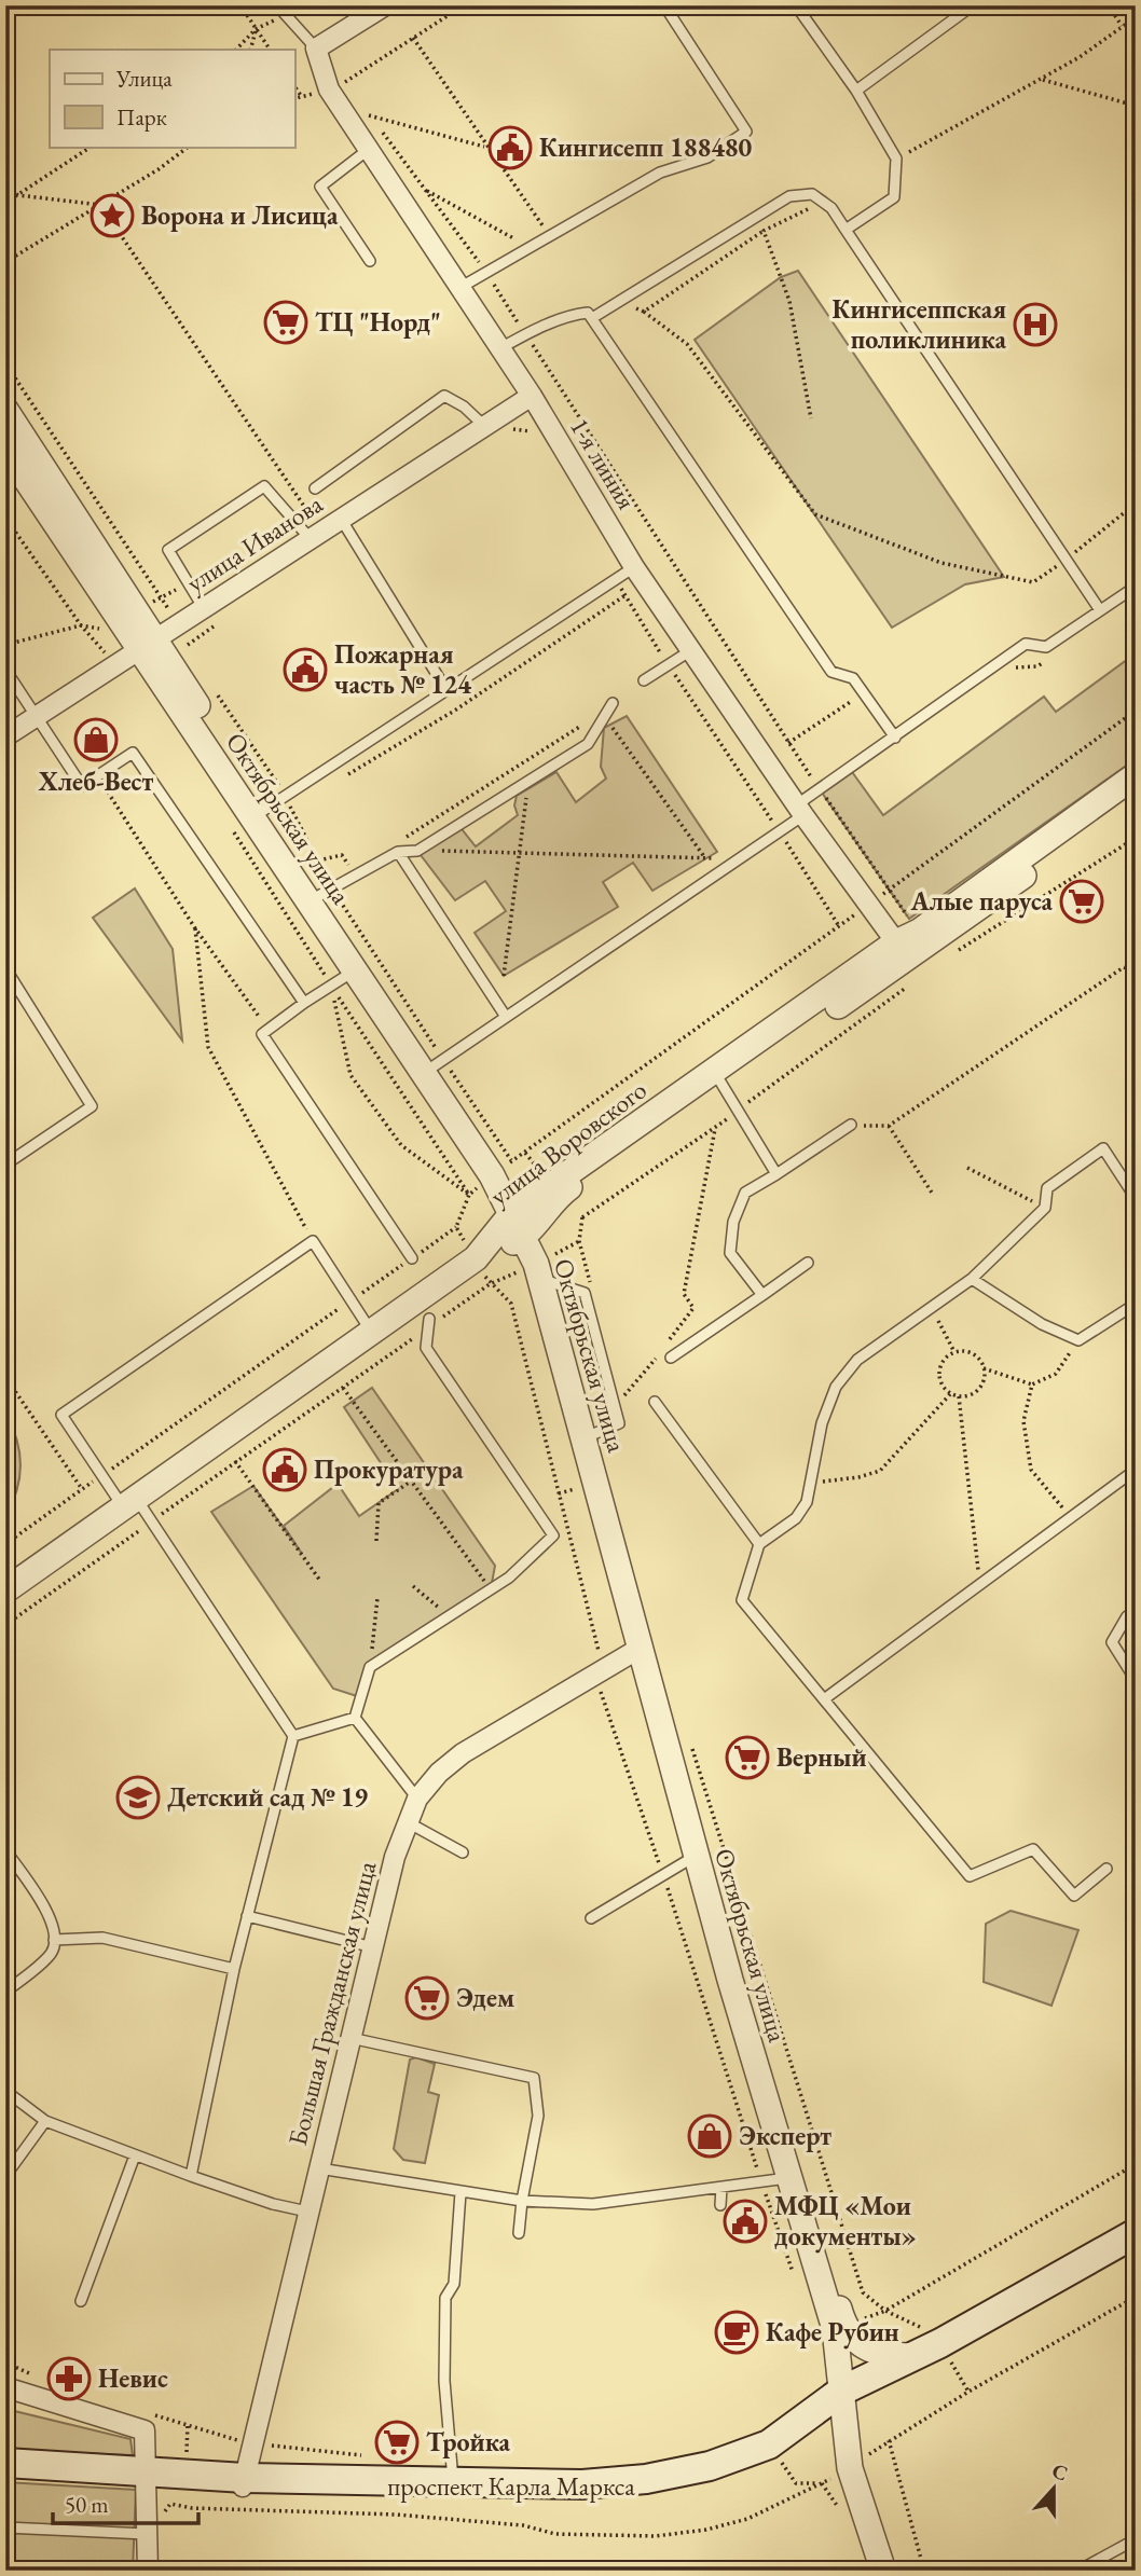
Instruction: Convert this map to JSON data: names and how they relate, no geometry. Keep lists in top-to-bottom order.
{
  "streets": {
    "main road": ["проспект Карла Маркса"],
    "street": [
      "1-я линия",
      "улица Иванова",
      "Октябрьская улица",
      "улица Воровского",
      "Большая Гражданская улица"
    ]
  },
  "crossings": [
    ["1-я линия", "улица Иванова"],
    ["1-я линия", "улица Воровского"],
    ["улица Иванова", "Октябрьская улица"],
    ["Октябрьская улица", "улица Воровского"],
    ["Октябрьская улица", "Большая Гражданская улица"],
    ["Октябрьская улица", "проспект Карла Маркса"],
    ["Большая Гражданская улица", "проспект Карла Маркса"]
  ],
  "places": {
    "public building": [
      "Кингисепп 188480",
      "Пожарная часть № 124",
      "Прокуратура",
      "МФЦ «Мои документы»"
    ],
    "place": ["Ворона и Лисица"],
    "supermarket": [
      "ТЦ \"Норд\"",
      "Алые паруса",
      "Верный",
      "Эдем",
      "Тройка"
    ],
    "hospital": ["Кингисеппская поликлиника"],
    "shop": ["Хлеб-Вест", "Эксперт"],
    "school or university": ["Детский сад № 19"],
    "cafe": ["Кафе Рубин"],
    "pharmacy": ["Невис"]
  },
  "legend": ["Улица", "Парк"],
  "scale_bar": "50 m",
  "north": "top"
}
